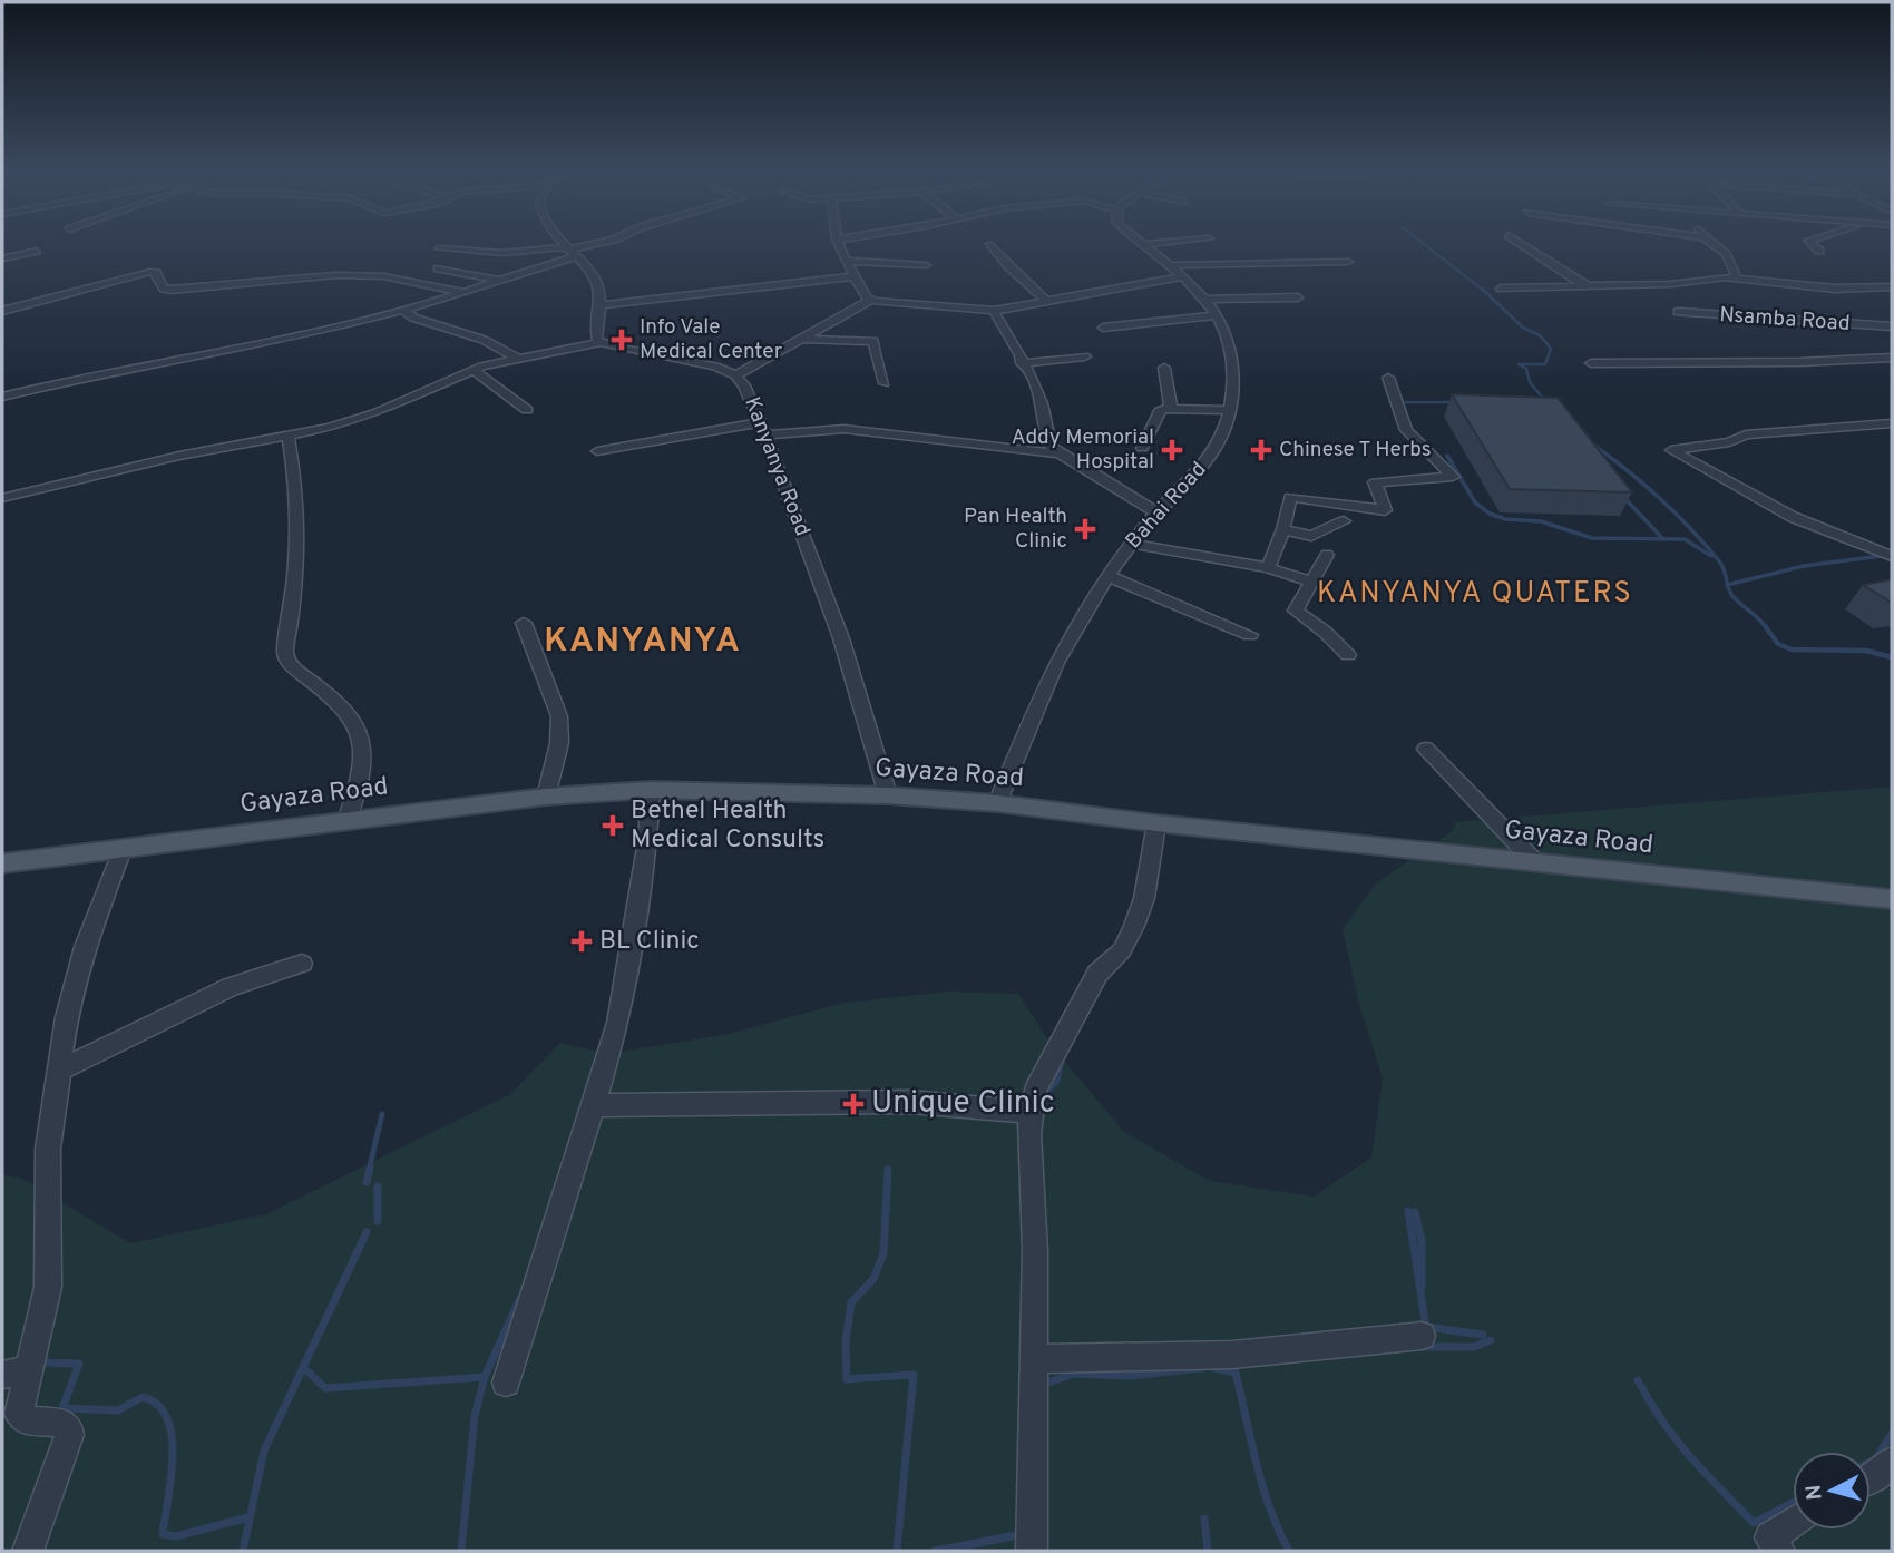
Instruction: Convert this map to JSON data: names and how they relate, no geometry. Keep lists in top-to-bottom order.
{
  "streets": {
    "main road": ["Gayaza Road"],
    "street": ["Nsamba Road", "Kanyanya Road", "Bahai Road"]
  },
  "crossings": [
    ["Kanyanya Road", "Gayaza Road"],
    ["Bahai Road", "Gayaza Road"]
  ],
  "districts": ["KANYANYA QUATERS", "KANYANYA"],
  "places": {
    "health": [
      "Info Vale Medical Center",
      "Addy Memorial Hospital",
      "Chinese T Herbs",
      "Pan Health Clinic",
      "Bethel Health Medical Consults",
      "BL Clinic",
      "Unique Clinic"
    ]
  },
  "north": "left"
}
